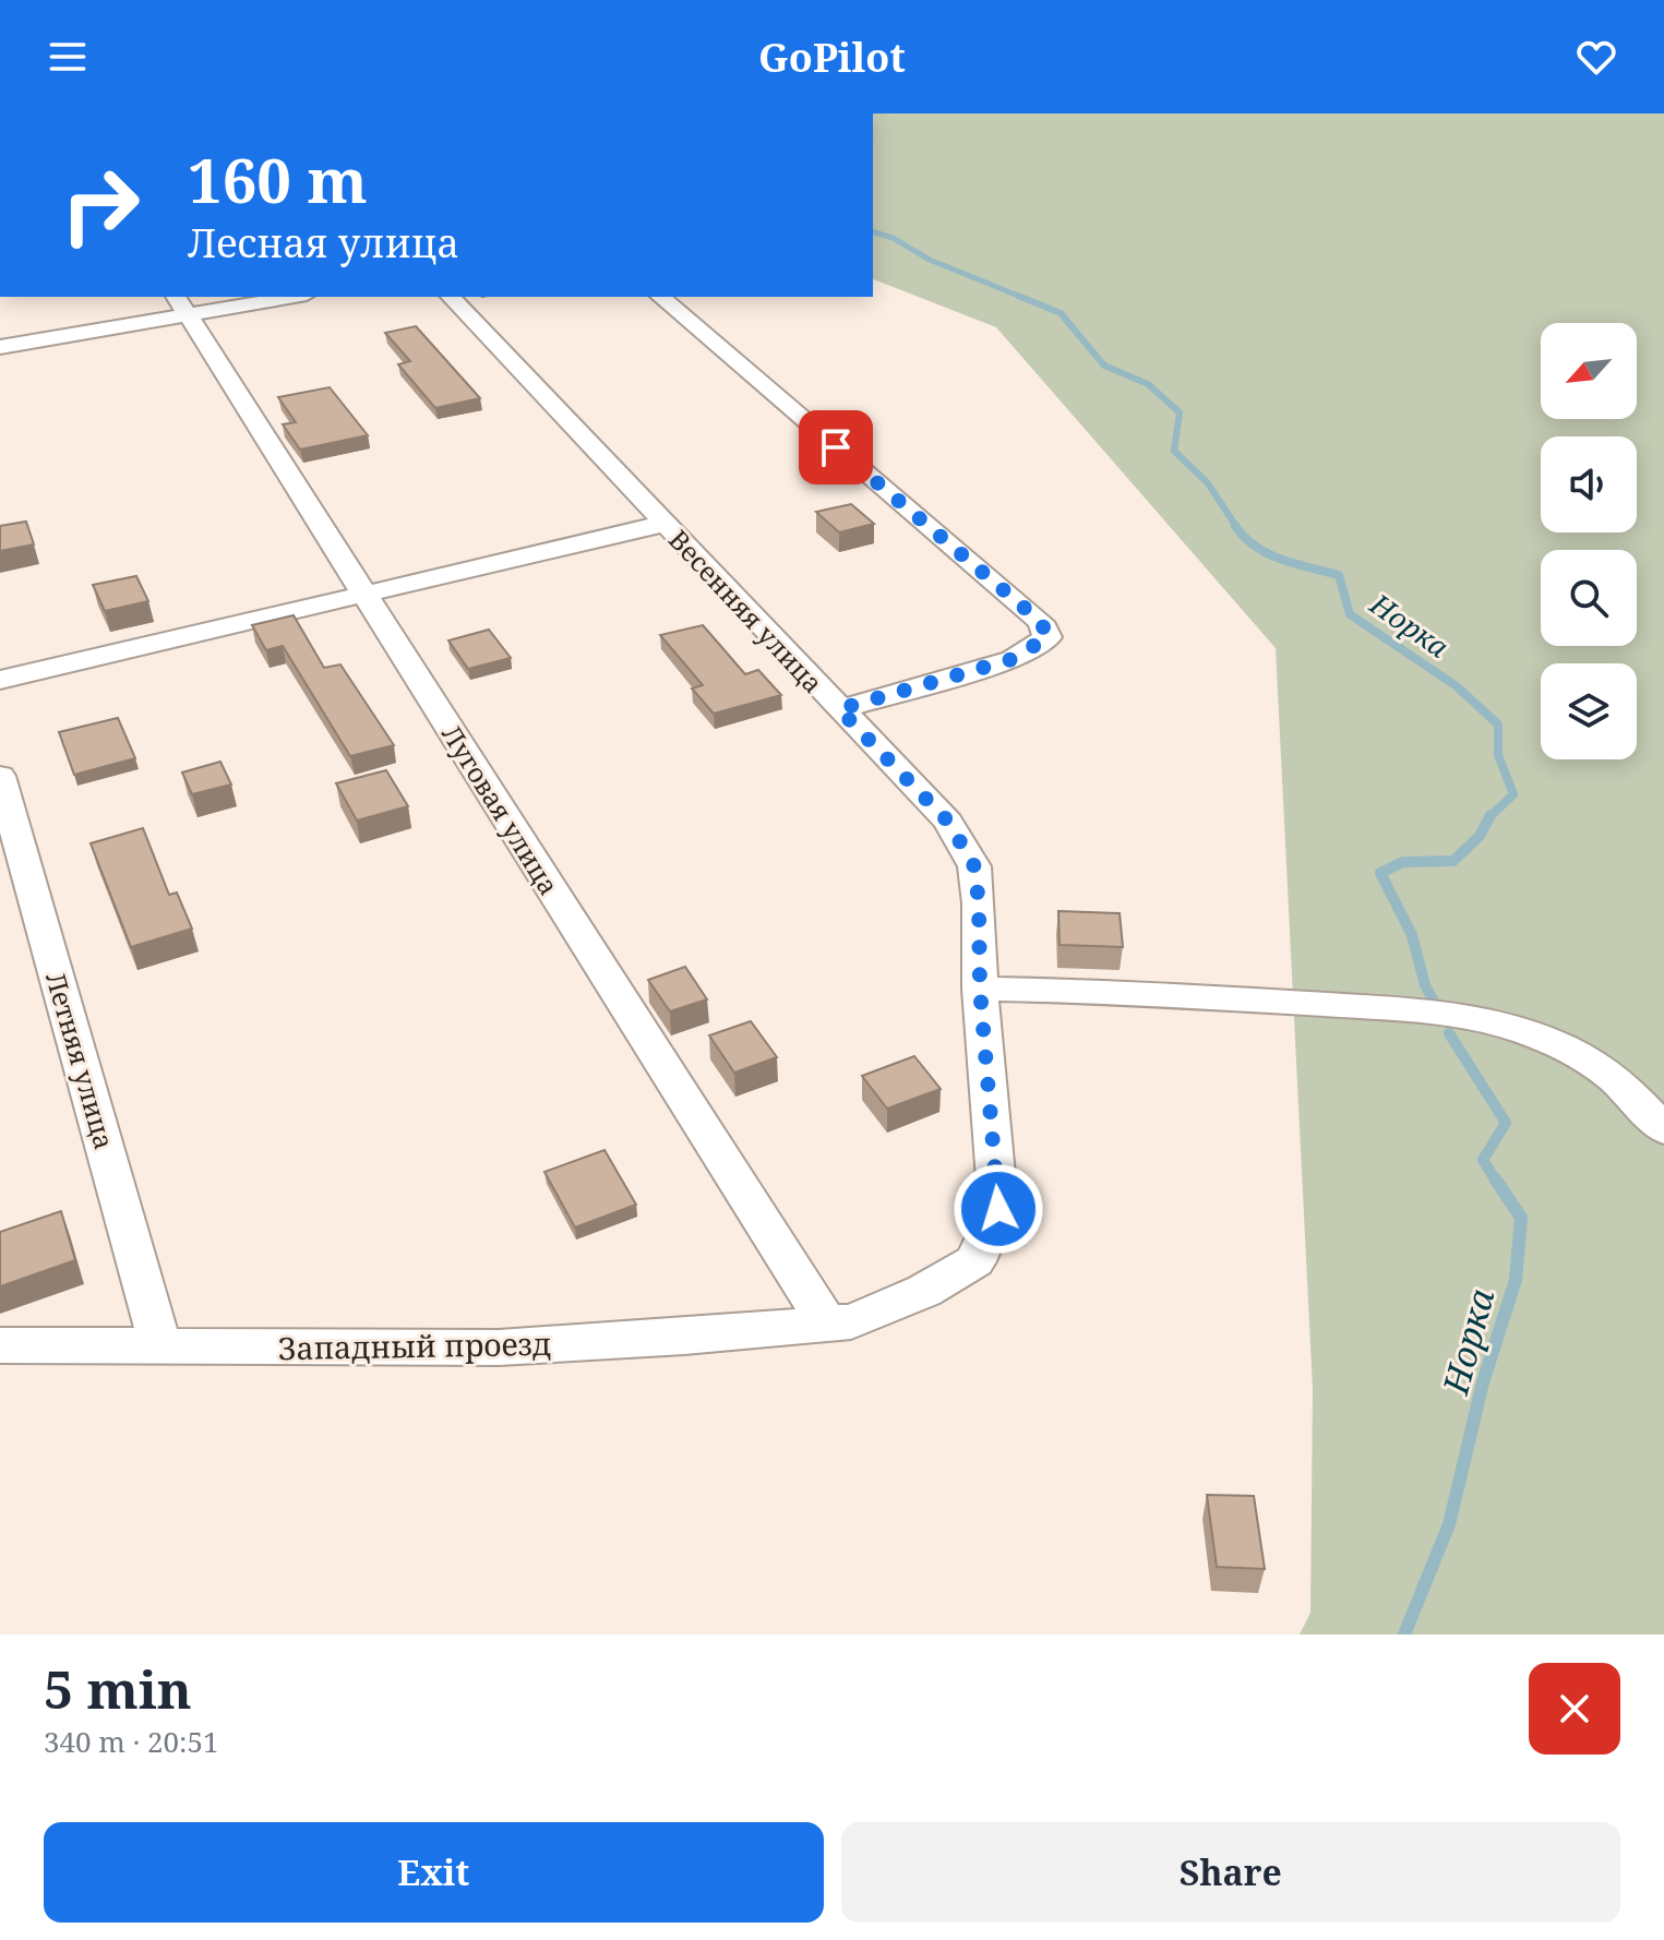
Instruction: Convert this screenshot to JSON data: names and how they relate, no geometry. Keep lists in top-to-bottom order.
{
  "streets": {
    "street": [
      "Весенняя улица",
      "Луговая улица",
      "Летняя улица",
      "Западный проезд"
    ]
  },
  "crossings": [
    ["Весенняя улица", "Луговая улица"],
    ["Весенняя улица", "Западный проезд"],
    ["Луговая улица", "Западный проезд"],
    ["Летняя улица", "Западный проезд"]
  ],
  "water": ["Норка"],
  "north": "bottom left",
  "page": {
    "header": "GoPilot",
    "turn": ["160 m", "Лесная улица"],
    "heading": ["5 min", "340 m · 20:51"],
    "buttons": ["Exit", "Share"]
  }
}
